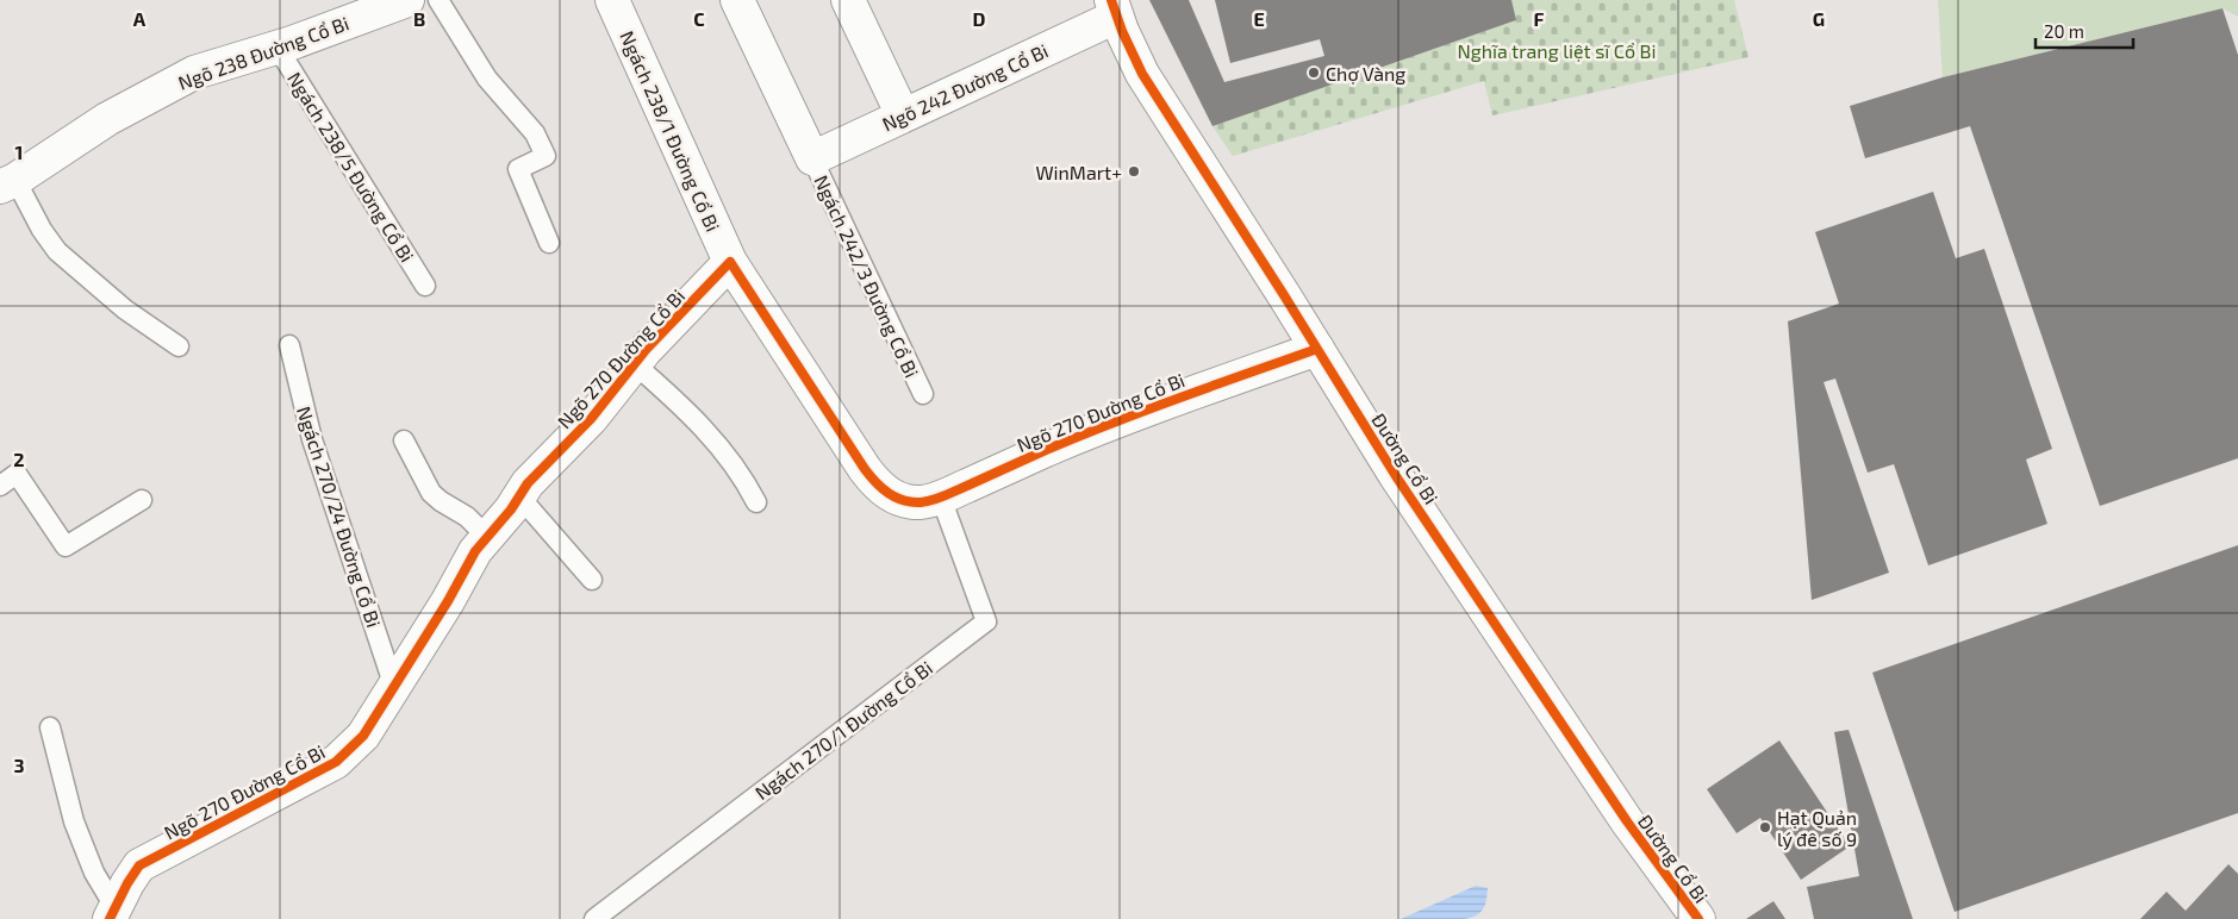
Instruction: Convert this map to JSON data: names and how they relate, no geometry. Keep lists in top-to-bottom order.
{
  "streets": {
    "street": [
      "Ngõ 238 Đường Cổ Bi",
      "Ngõ 242 Đường Cổ Bi",
      "Ngách 238/1 Đường Cổ Bi",
      "Ngõ 270 Đường Cổ Bi",
      "Đường Cổ Bi"
    ],
    "lane": [
      "Ngách 238/5 Đường Cổ Bi",
      "Ngách 242/3 Đường Cổ Bi",
      "Ngách 270/24 Đường Cổ Bi",
      "Ngách 270/1 Đường Cổ Bi"
    ]
  },
  "crossings": [
    ["Ngõ 238 Đường Cổ Bi", "Ngách 238/5 Đường Cổ Bi"],
    ["Ngõ 242 Đường Cổ Bi", "Ngách 242/3 Đường Cổ Bi"],
    ["Ngõ 242 Đường Cổ Bi", "Đường Cổ Bi"],
    ["Ngách 238/1 Đường Cổ Bi", "Ngõ 270 Đường Cổ Bi"],
    ["Ngõ 270 Đường Cổ Bi", "Đường Cổ Bi"],
    ["Ngõ 270 Đường Cổ Bi", "Ngách 270/24 Đường Cổ Bi"],
    ["Ngõ 270 Đường Cổ Bi", "Ngách 270/1 Đường Cổ Bi"]
  ],
  "parks": ["Nghĩa trang liệt sĩ Cổ Bi"],
  "places": ["Chợ Vàng", "WinMart+", "Hạt Quản lý đê số 9"],
  "scale_bar": "20 m",
  "grid": {
    "columns": [
      "A",
      "B",
      "C",
      "D",
      "E",
      "F",
      "G"
    ],
    "rows": ["1", "2", "3"]
  }
}
